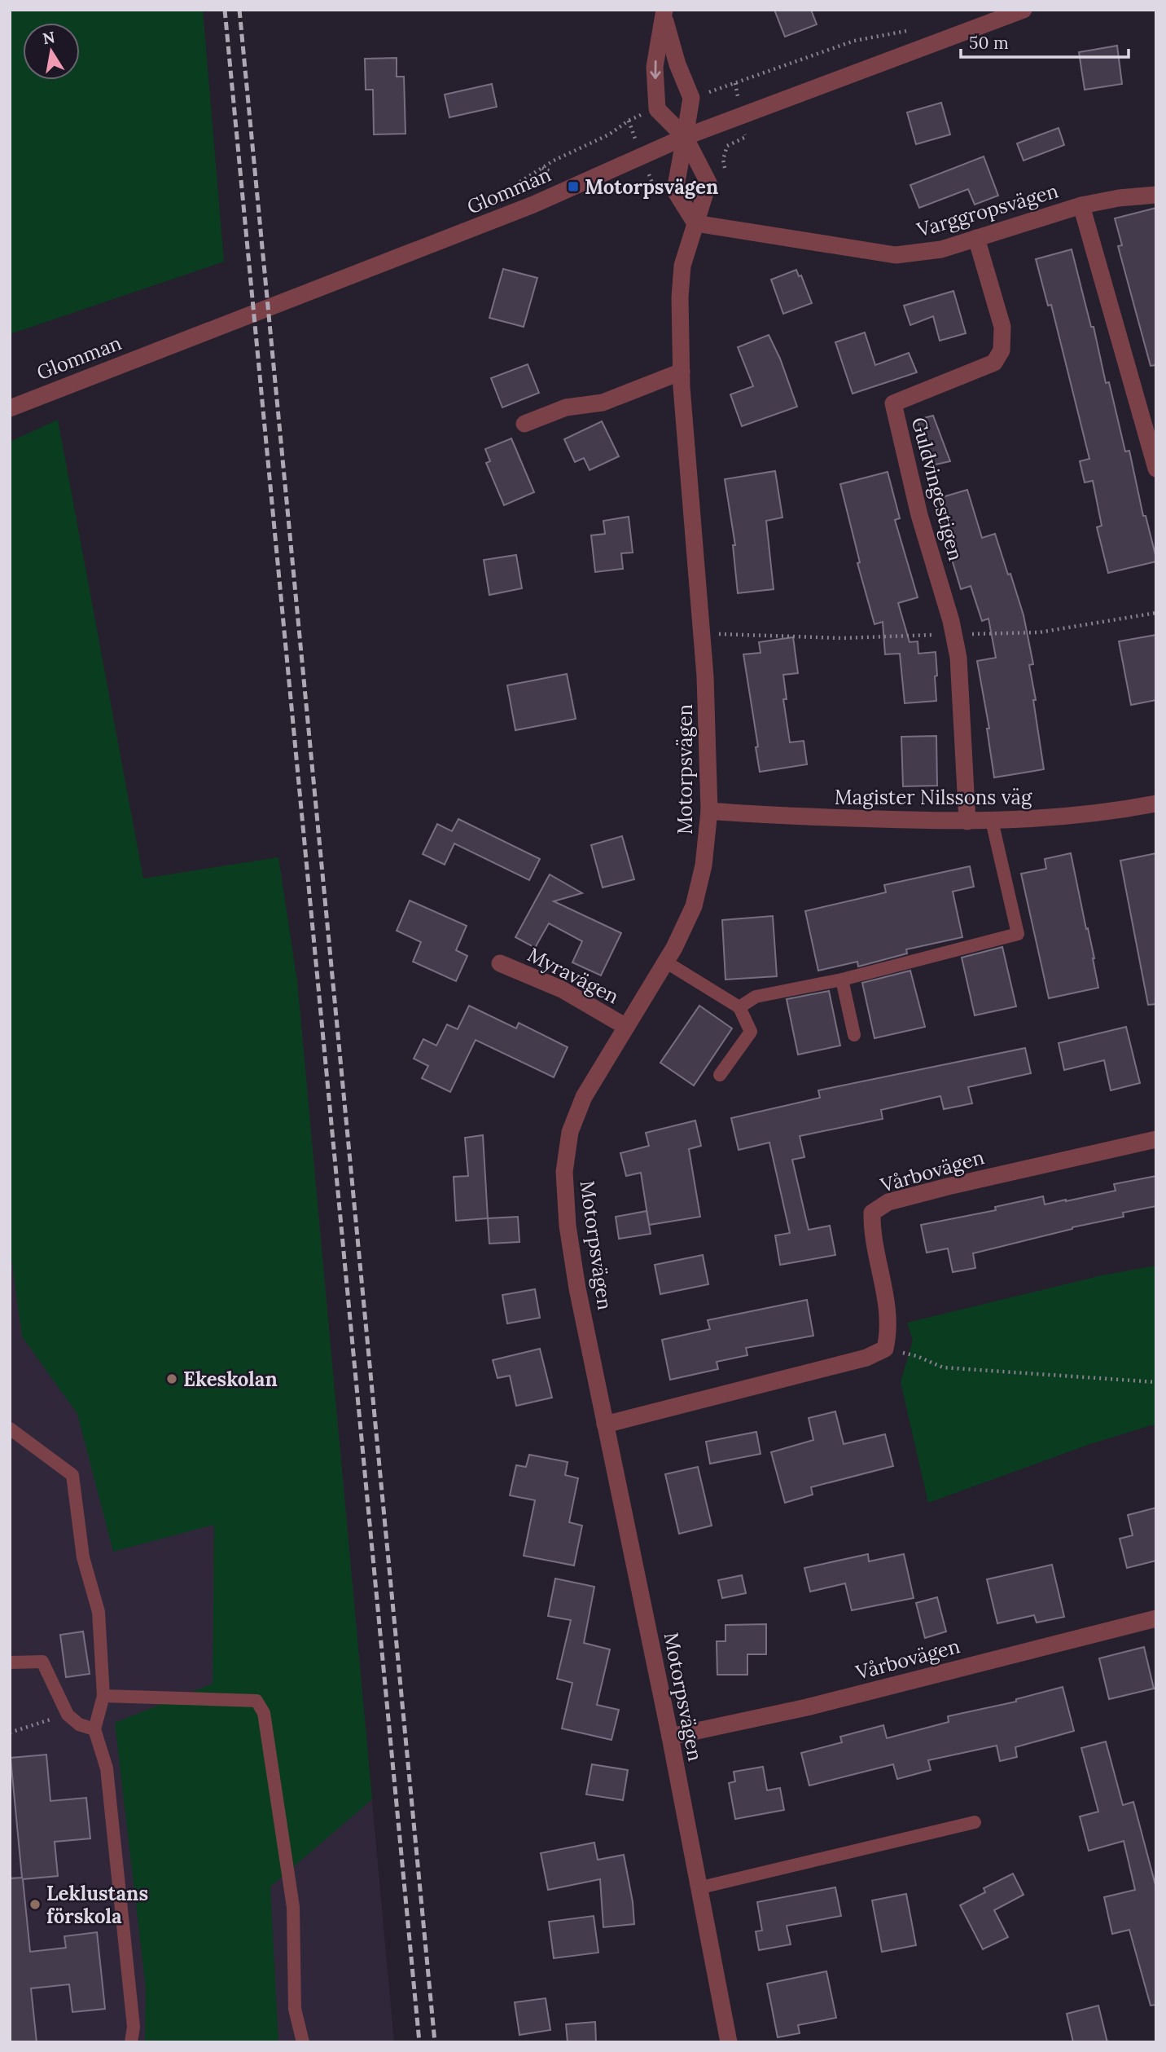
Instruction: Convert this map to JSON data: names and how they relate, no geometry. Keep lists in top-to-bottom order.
{
  "streets": {
    "street": [
      "Glomman",
      "Varggropsvägen",
      "Guldvingestigen",
      "Motorpsvägen",
      "Magister Nilssons väg",
      "Myravägen",
      "Vårbovägen"
    ]
  },
  "crossings": [
    ["Glomman", "Motorpsvägen"],
    ["Varggropsvägen", "Guldvingestigen"],
    ["Varggropsvägen", "Motorpsvägen"],
    ["Guldvingestigen", "Magister Nilssons väg"],
    ["Motorpsvägen", "Magister Nilssons väg"],
    ["Motorpsvägen", "Myravägen"],
    ["Motorpsvägen", "Vårbovägen"]
  ],
  "places": {
    "transit": ["Motorpsvägen"],
    "other": ["Ekeskolan", "Leklustans förskola"]
  },
  "scale_bar": "50 m",
  "north": "top"
}
